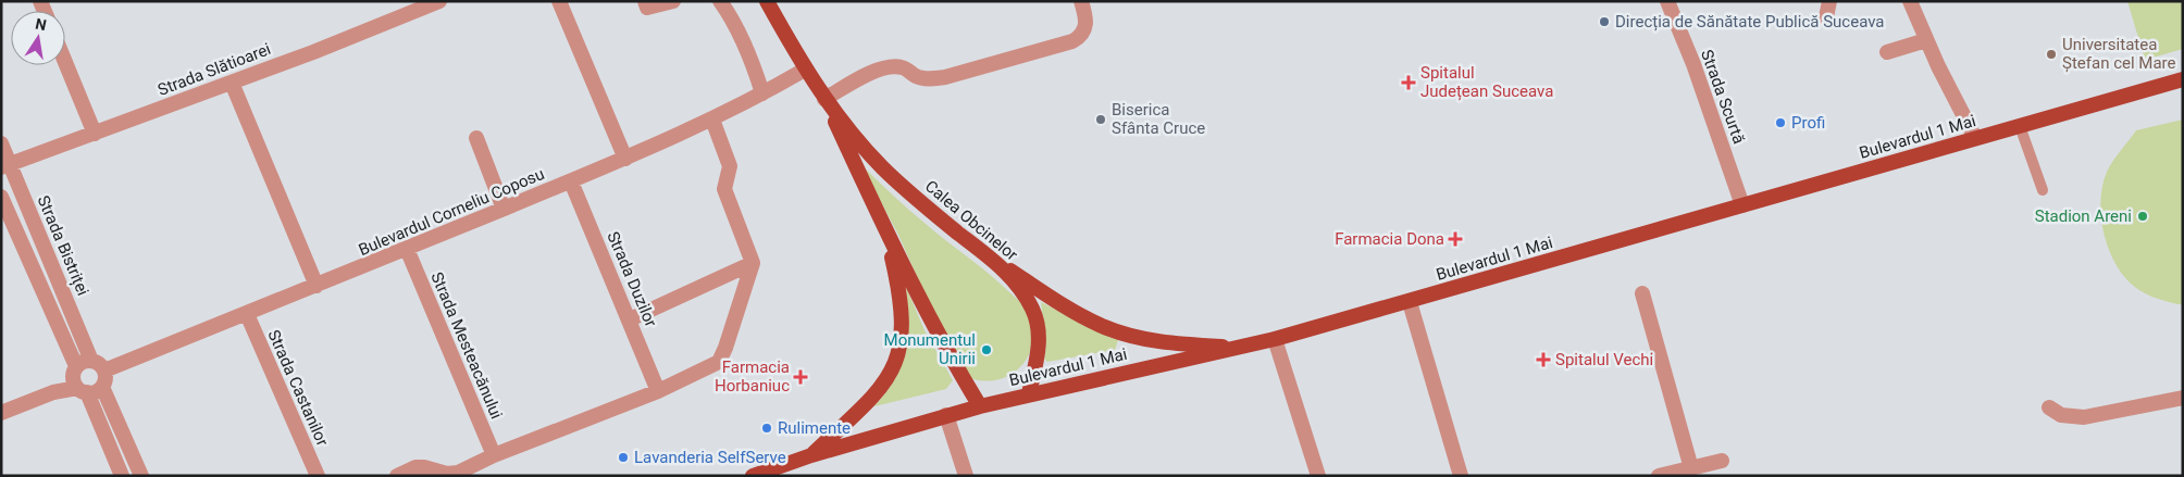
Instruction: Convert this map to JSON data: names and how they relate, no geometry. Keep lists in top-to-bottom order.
{
  "streets": {
    "main road": ["Bulevardul 1 Mai", "Calea Obcinelor"],
    "street": [
      "Strada Slătioarei",
      "Strada Scurtă",
      "Bulevardul Corneliu Coposu",
      "Strada Bistriței",
      "Strada Duzilor",
      "Strada Mesteacănului",
      "Strada Castanilor"
    ]
  },
  "crossings": [
    ["Strada Slătioarei", "Strada Bistriței"],
    ["Strada Scurtă", "Bulevardul 1 Mai"],
    ["Bulevardul 1 Mai", "Calea Obcinelor"],
    ["Bulevardul Corneliu Coposu", "Calea Obcinelor"],
    ["Bulevardul Corneliu Coposu", "Strada Duzilor"],
    ["Bulevardul Corneliu Coposu", "Strada Mesteacănului"],
    ["Bulevardul Corneliu Coposu", "Strada Castanilor"]
  ],
  "places": {
    "other": [
      "Direcția de Sănătate Publică Suceava",
      "Universitatea Ștefan cel Mare",
      "Biserica Sfânta Cruce",
      "Profi",
      "Stadion Areni",
      "Monumentul Unirii",
      "Rulimente",
      "Lavanderia SelfServe"
    ],
    "health": [
      "Spitalul Județean Suceava",
      "Farmacia Dona",
      "Spitalul Vechi",
      "Farmacia Horbaniuc"
    ]
  },
  "north": "top"
}
